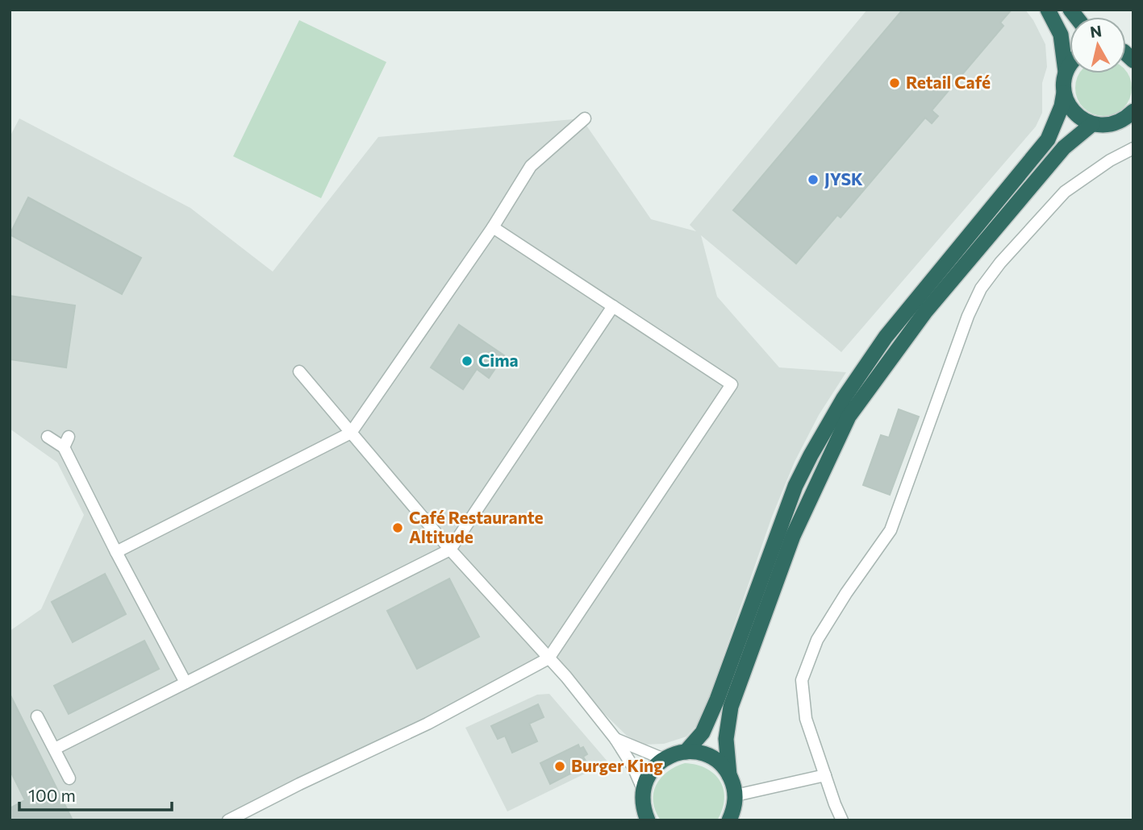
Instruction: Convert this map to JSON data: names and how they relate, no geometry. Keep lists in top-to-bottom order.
{
  "places": [
    "Retail Café",
    "JYSK",
    "Cima",
    "Café Restaurante Altitude",
    "Burger King"
  ],
  "scale_bar": "100 m",
  "north": "top"
}
